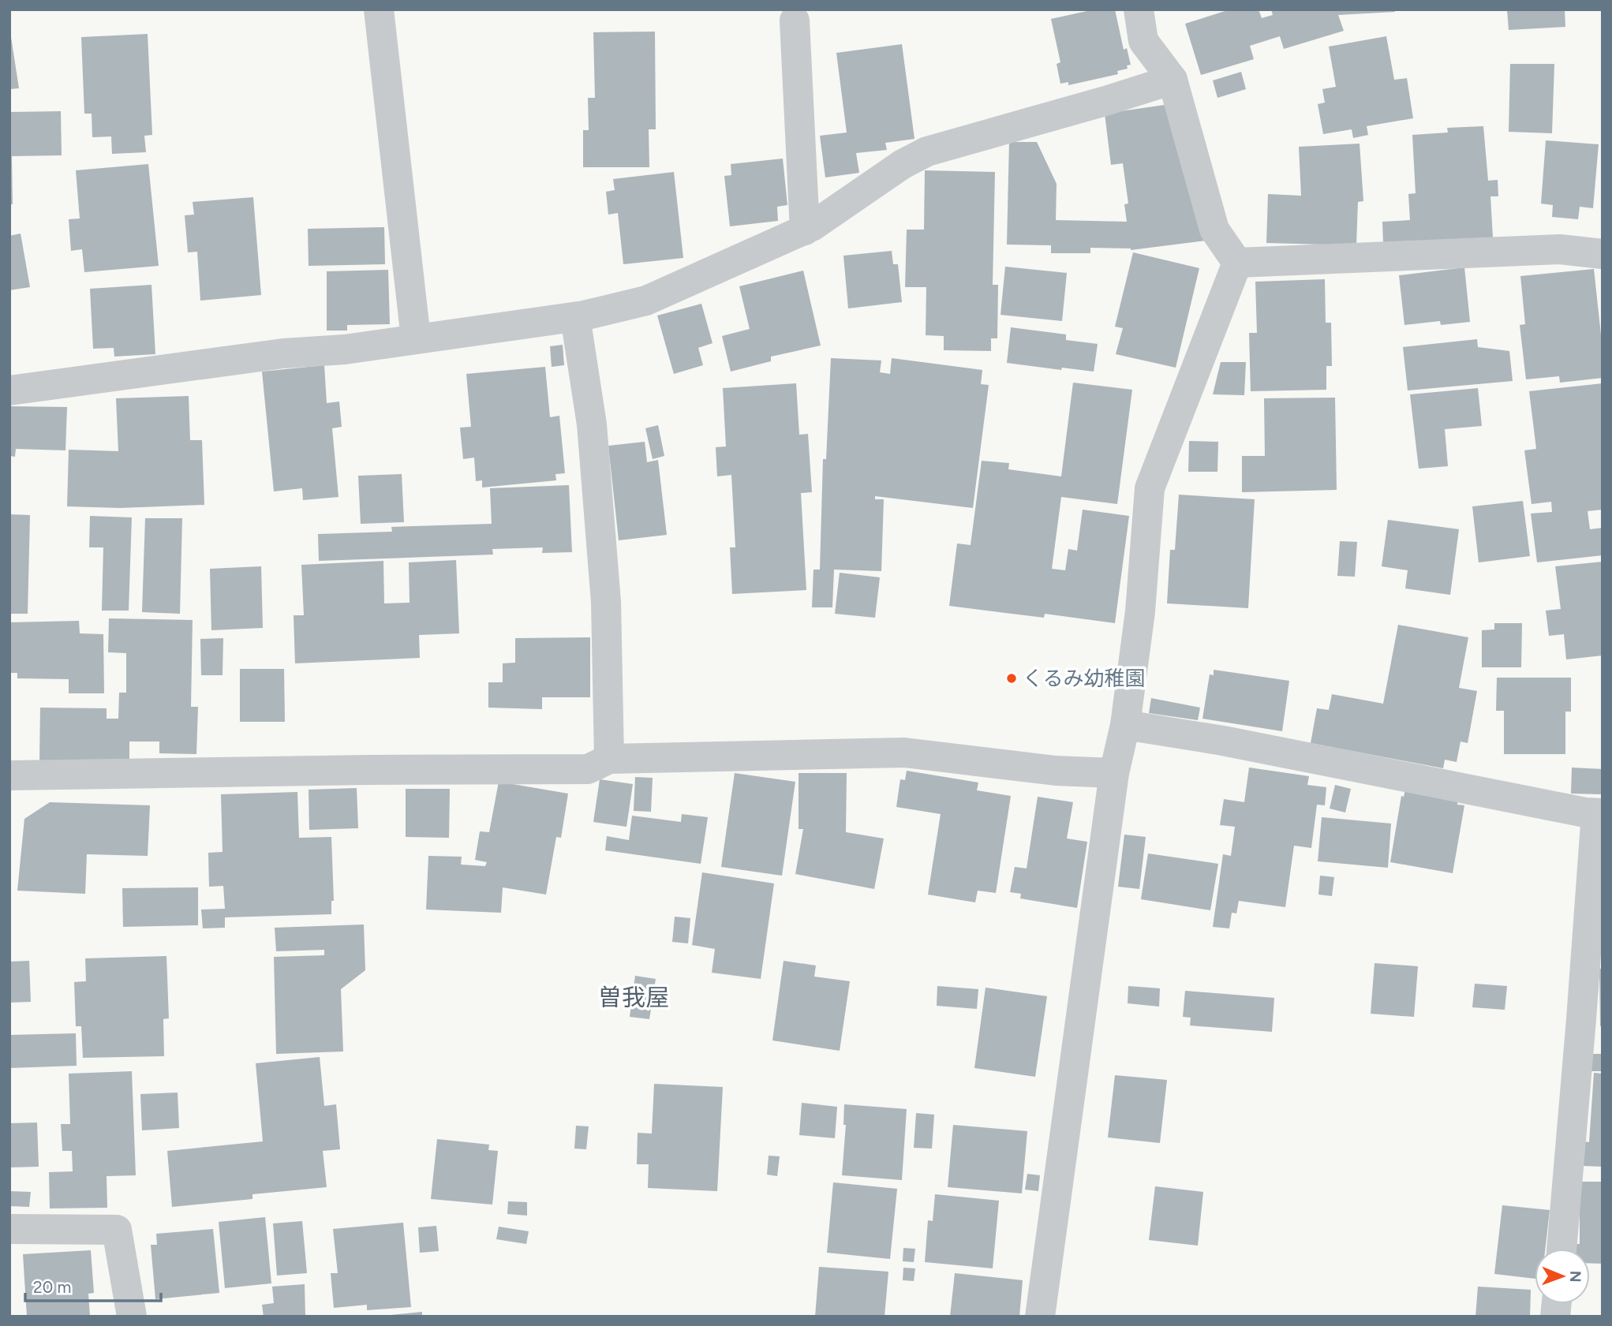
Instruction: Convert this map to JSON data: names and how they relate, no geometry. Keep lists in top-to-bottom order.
{
  "districts": ["曽我屋"],
  "places": ["くるみ幼稚園"],
  "scale_bar": "20 m",
  "north": "right"
}
